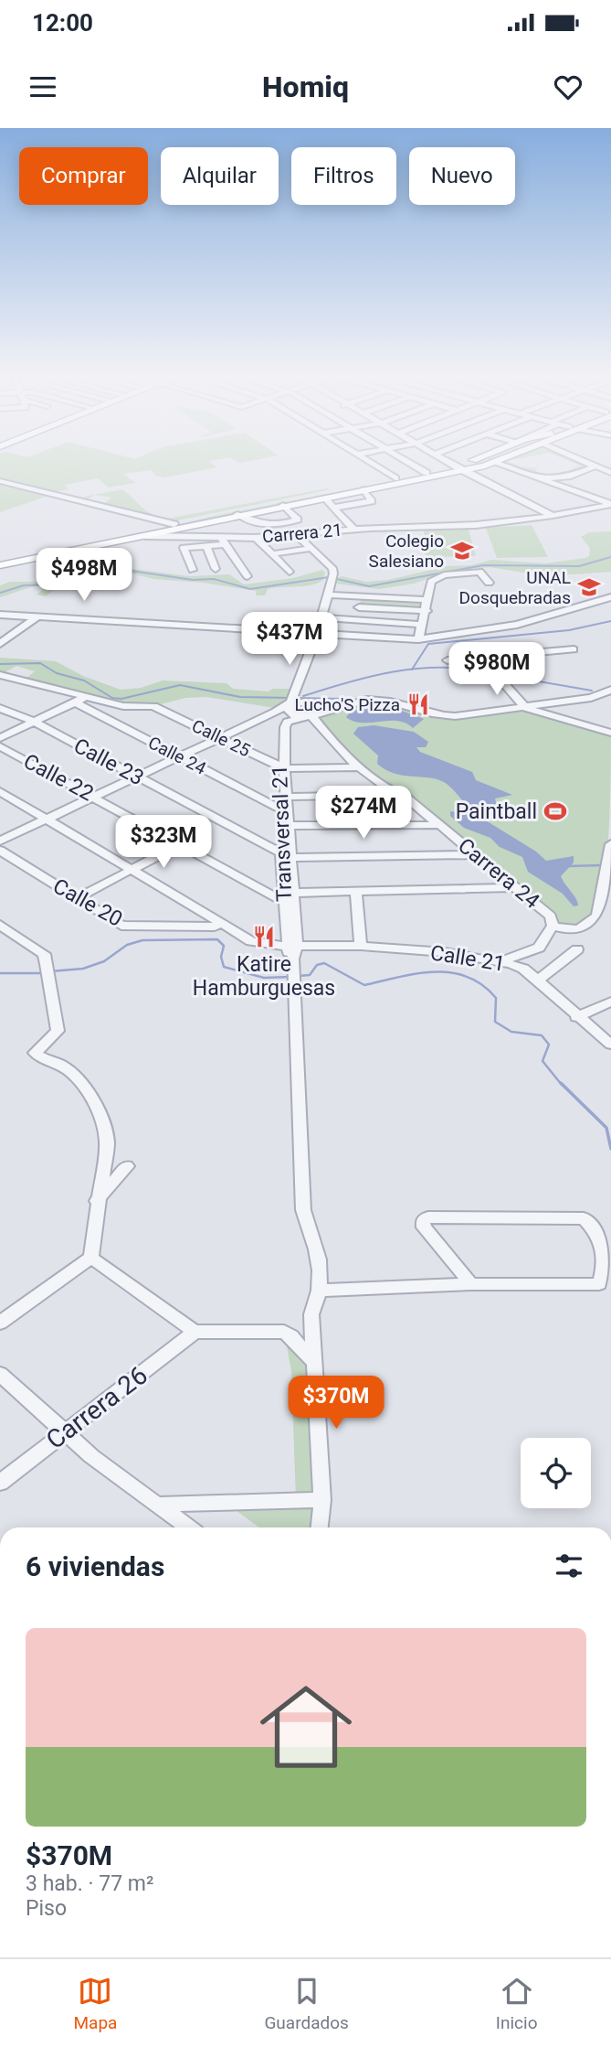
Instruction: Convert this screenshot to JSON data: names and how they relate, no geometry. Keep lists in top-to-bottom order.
{
  "streets": {
    "street": [
      "Carrera 21",
      "Calle 25",
      "Calle 24",
      "Calle 23",
      "Calle 22",
      "Transversal 21",
      "Carrera 24",
      "Calle 20",
      "Calle 21",
      "Carrera 26"
    ]
  },
  "crossings": [
    ["Carrera 21", "Transversal 21"],
    ["Calle 25", "Calle 24"],
    ["Calle 25", "Transversal 21"],
    ["Calle 25", "Carrera 24"],
    ["Calle 24", "Transversal 21"],
    ["Calle 23", "Transversal 21"],
    ["Calle 23", "Carrera 24"],
    ["Calle 22", "Transversal 21"],
    ["Transversal 21", "Carrera 24"],
    ["Transversal 21", "Calle 21"]
  ],
  "places": {
    "school or university": ["Colegio Salesiano", "UNAL Dosquebradas"],
    "restaurant": ["Lucho'S Pizza", "Katire Hamburguesas"],
    "sports": ["Paintball"]
  },
  "page": {
    "status": "12:00",
    "header": "Homiq",
    "chip": [
      "Comprar",
      "Alquilar",
      "Filtros",
      "Nuevo"
    ],
    "price": [
      "$498M",
      "$437M",
      "$980M",
      "$274M",
      "$323M",
      "$370M"
    ],
    "heading": "6 viviendas",
    "list": [
      {
        "name": "$370M",
        "note": "3 hab. · 77 m² · Piso"
      }
    ],
    "tabs": ["Mapa", "Guardados", "Inicio"]
  }
}
